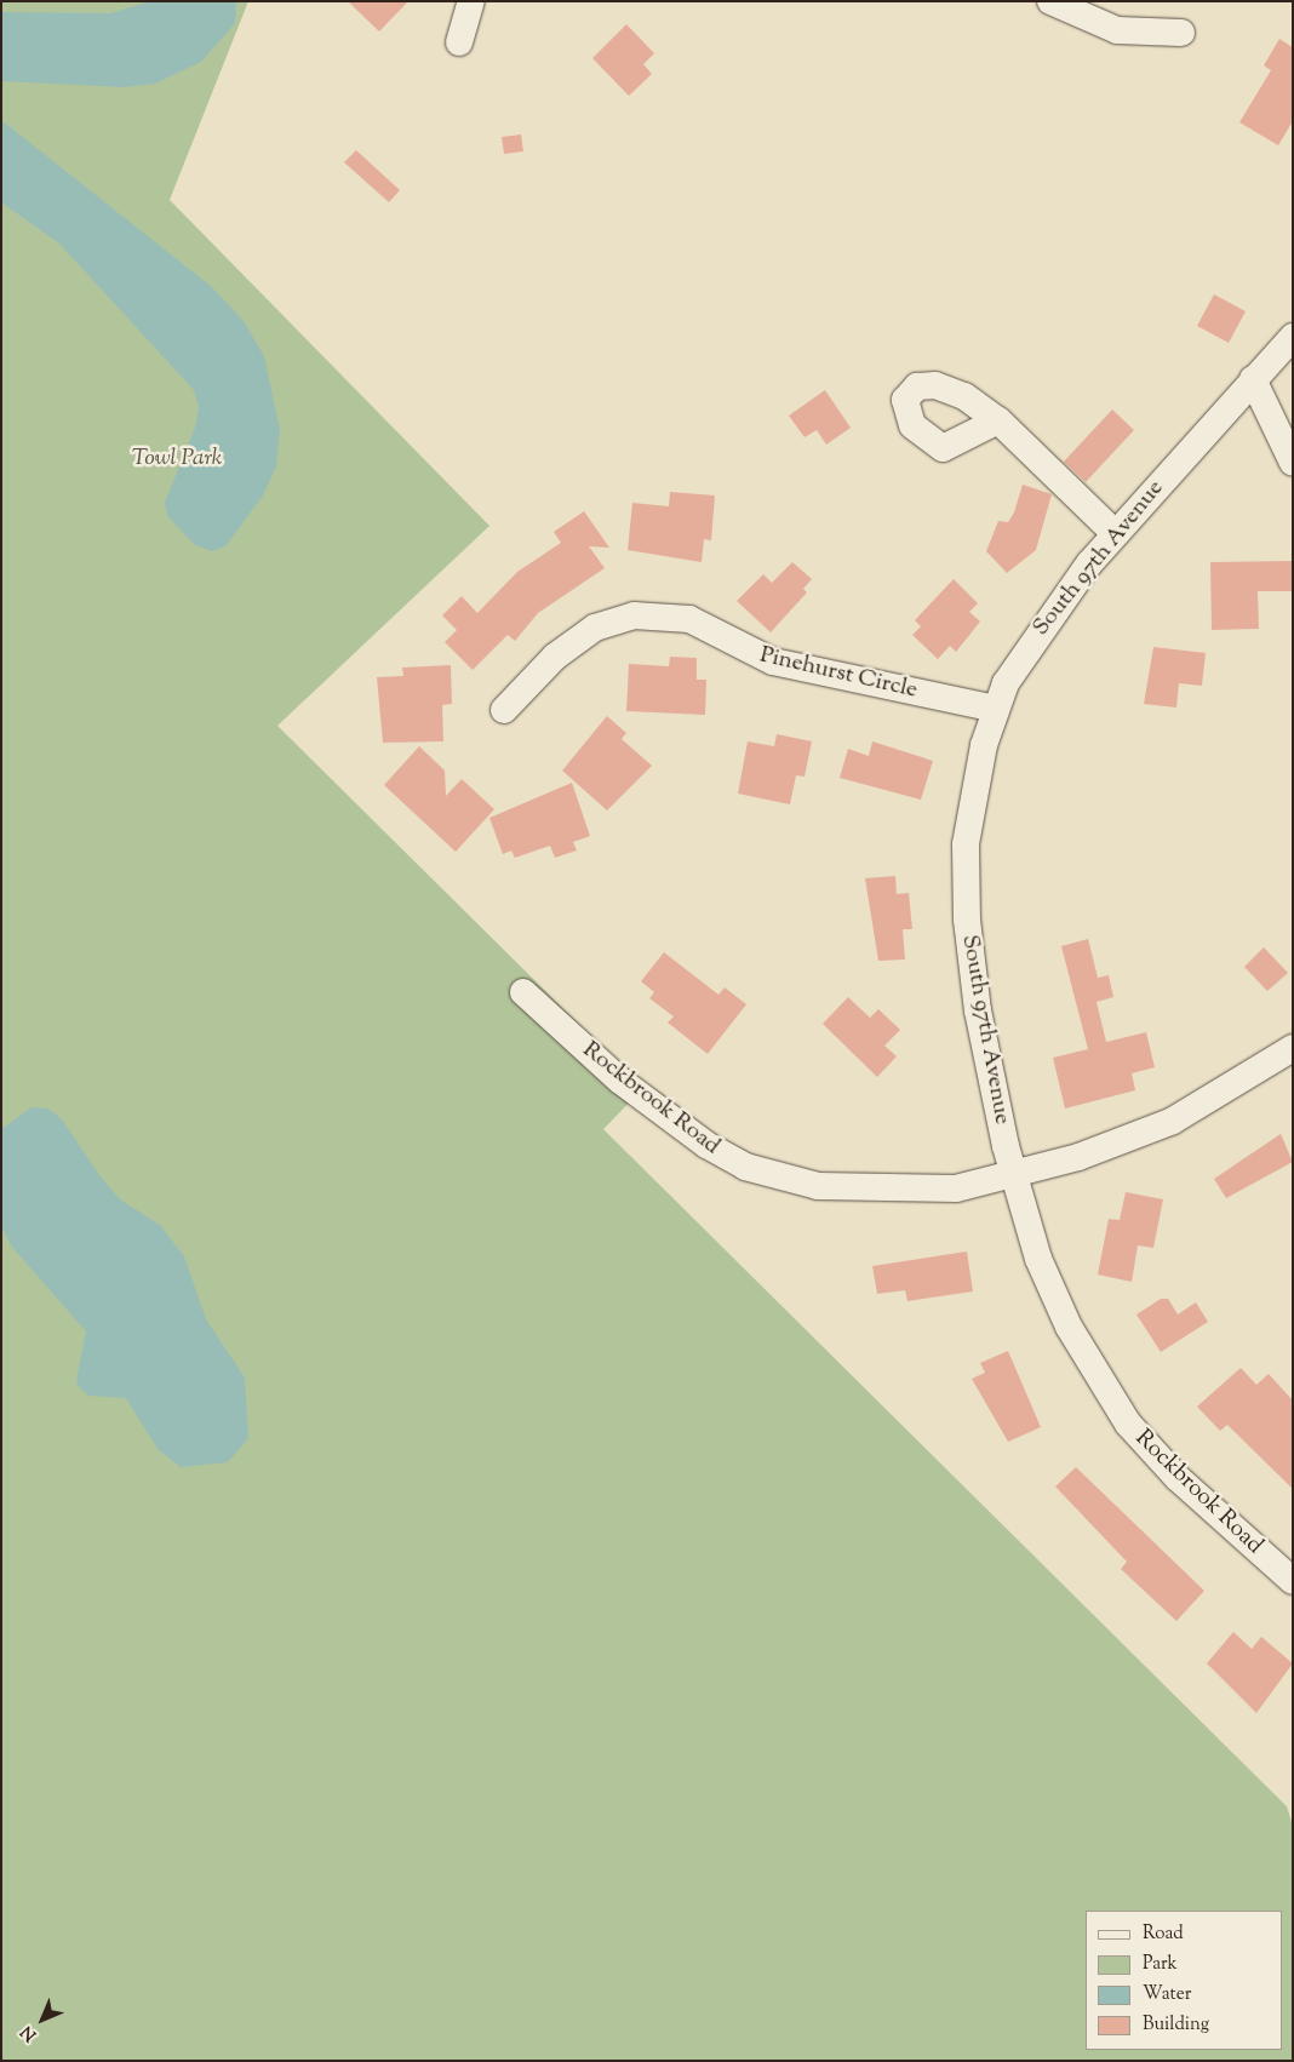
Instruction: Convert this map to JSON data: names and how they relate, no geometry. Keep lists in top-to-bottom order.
{
  "streets": {
    "street": ["South 97th Avenue", "Pinehurst Circle", "Rockbrook Road"]
  },
  "crossings": [
    ["South 97th Avenue", "Pinehurst Circle"],
    ["South 97th Avenue", "Rockbrook Road"]
  ],
  "parks": ["Towl Park"],
  "legend": [
    "Road",
    "Park",
    "Water",
    "Building"
  ],
  "north": "bottom left"
}
